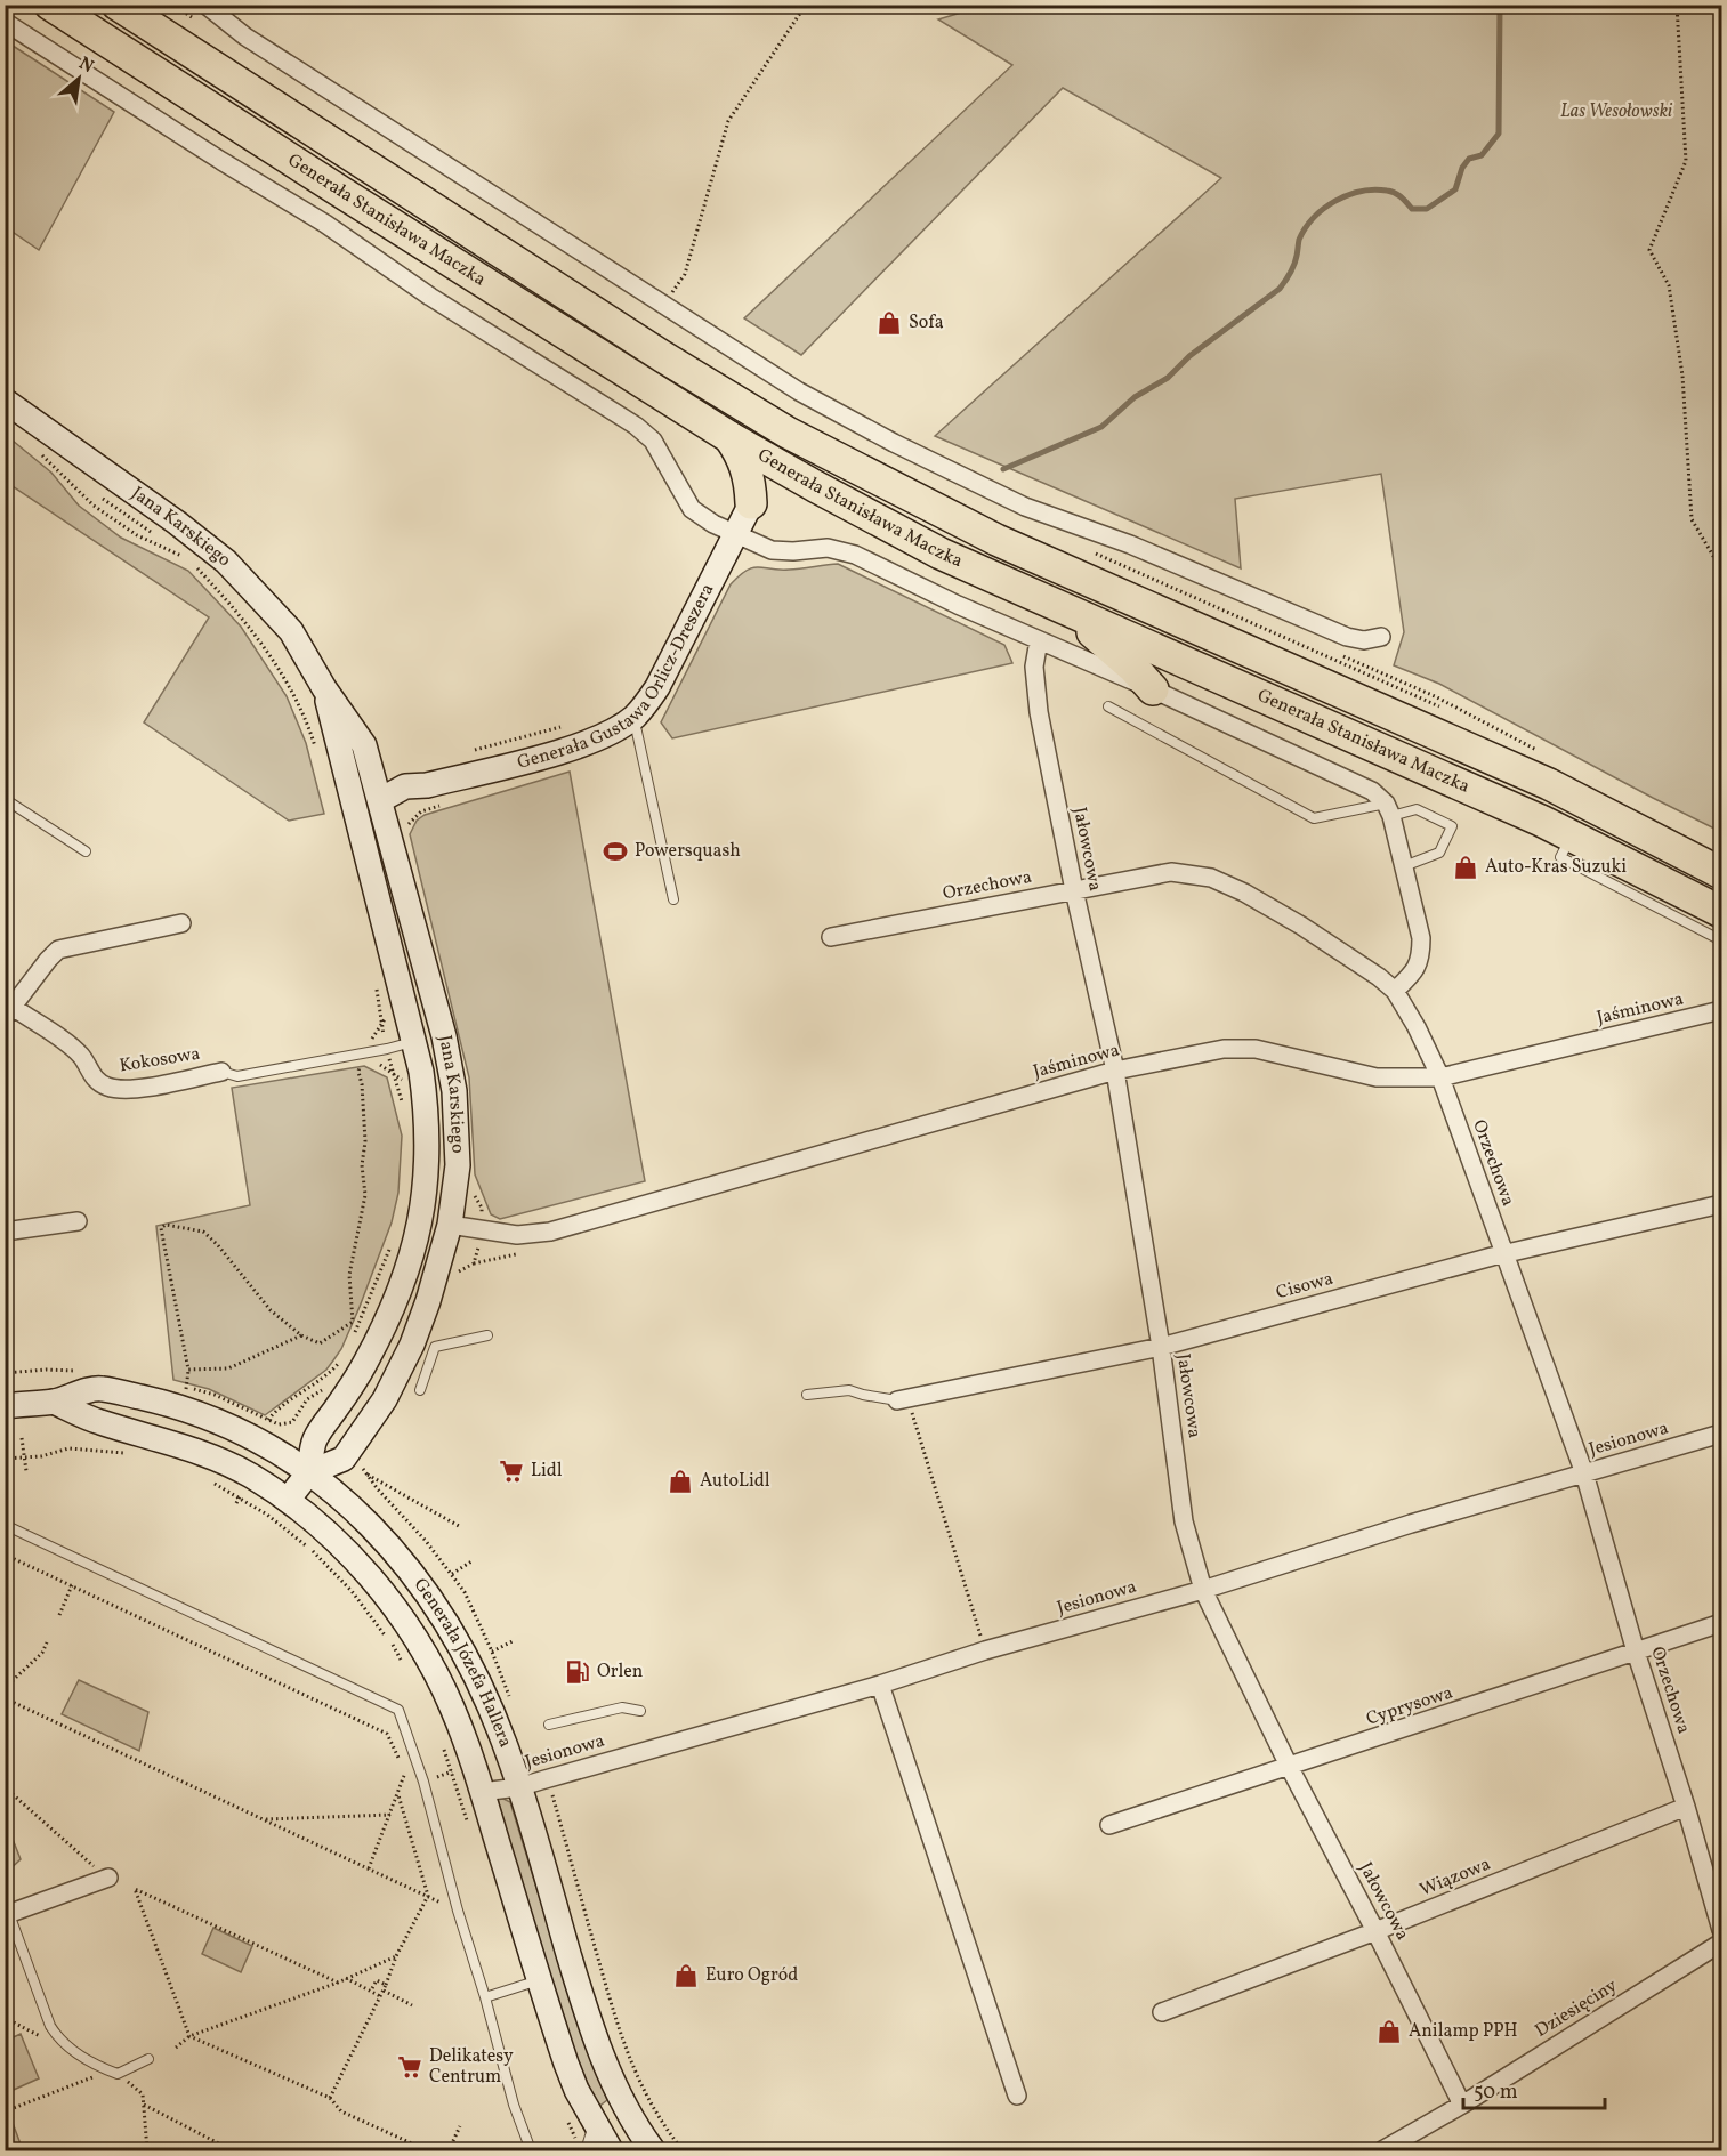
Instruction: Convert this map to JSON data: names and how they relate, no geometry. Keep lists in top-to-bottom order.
{
  "streets": {
    "highway": ["Generała Stanisława Maczka"],
    "street": [
      "Jana Karskiego",
      "Generała Gustawa Orlicz-Dreszera",
      "Jałowcowa",
      "Orzechowa",
      "Jaśminowa",
      "Kokosowa",
      "Cisowa",
      "Jesionowa",
      "Generała Józefa Hallera",
      "Cyprysowa",
      "Wiązowa",
      "Dziesięciny"
    ]
  },
  "crossings": [
    ["Jana Karskiego", "Generała Gustawa Orlicz-Dreszera"],
    ["Jana Karskiego", "Jaśminowa"],
    ["Jana Karskiego", "Generała Józefa Hallera"],
    ["Jałowcowa", "Orzechowa"],
    ["Jałowcowa", "Jaśminowa"],
    ["Jałowcowa", "Cisowa"],
    ["Jałowcowa", "Jesionowa"],
    ["Jałowcowa", "Cyprysowa"],
    ["Jałowcowa", "Wiązowa"],
    ["Jałowcowa", "Dziesięciny"],
    ["Orzechowa", "Jaśminowa"],
    ["Orzechowa", "Cisowa"],
    ["Orzechowa", "Jesionowa"],
    ["Orzechowa", "Cyprysowa"],
    ["Orzechowa", "Wiązowa"],
    ["Jesionowa", "Generała Józefa Hallera"]
  ],
  "parks": ["Las Wesołowski"],
  "places": {
    "shop": [
      "Sofa",
      "Auto-Kras Suzuki",
      "AutoLidl",
      "Euro Ogród",
      "Anilamp PPH"
    ],
    "sports": ["Powersquash"],
    "supermarket": ["Lidl", "Delikatesy Centrum"],
    "fuel station": ["Orlen"]
  },
  "scale_bar": "50 m",
  "north": "top right"
}
